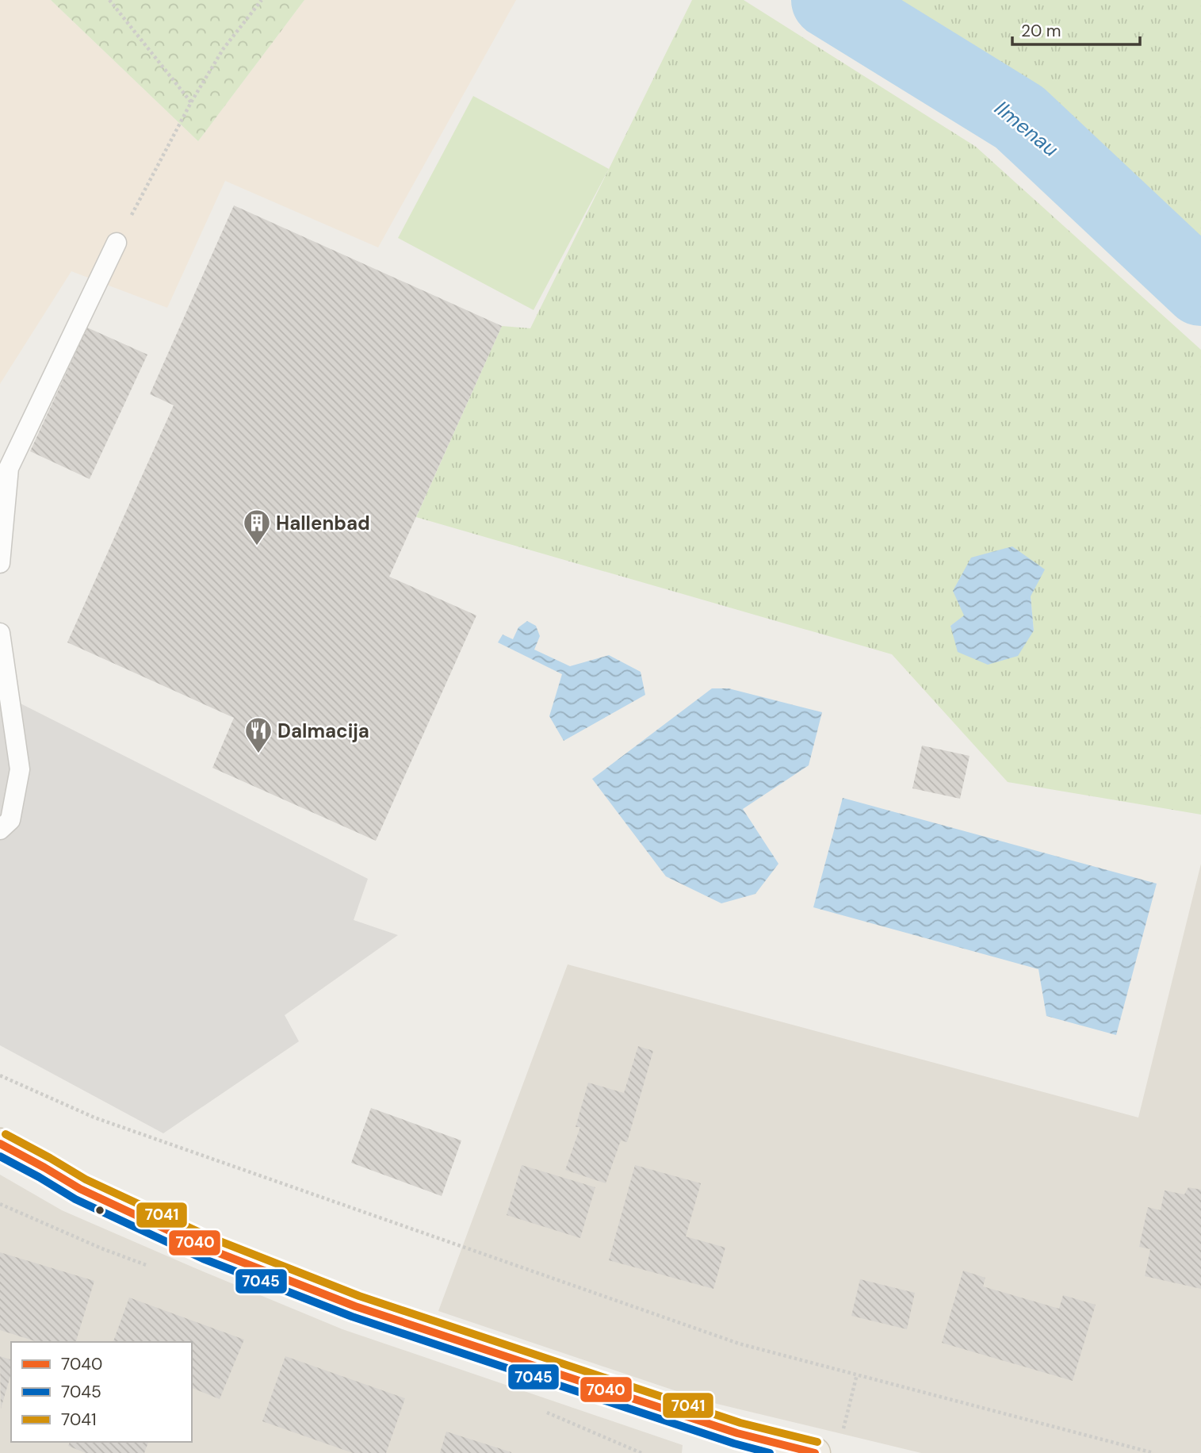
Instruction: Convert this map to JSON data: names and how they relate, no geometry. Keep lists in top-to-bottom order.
{
  "water": ["Ilmenau"],
  "places": {
    "building": ["Hallenbad"],
    "restaurant": ["Dalmacija"]
  },
  "lines": ["transit line 7041", "transit line 7040", "transit line 7045"],
  "legend": ["7040", "7045", "7041"],
  "scale_bar": "20 m"
}
